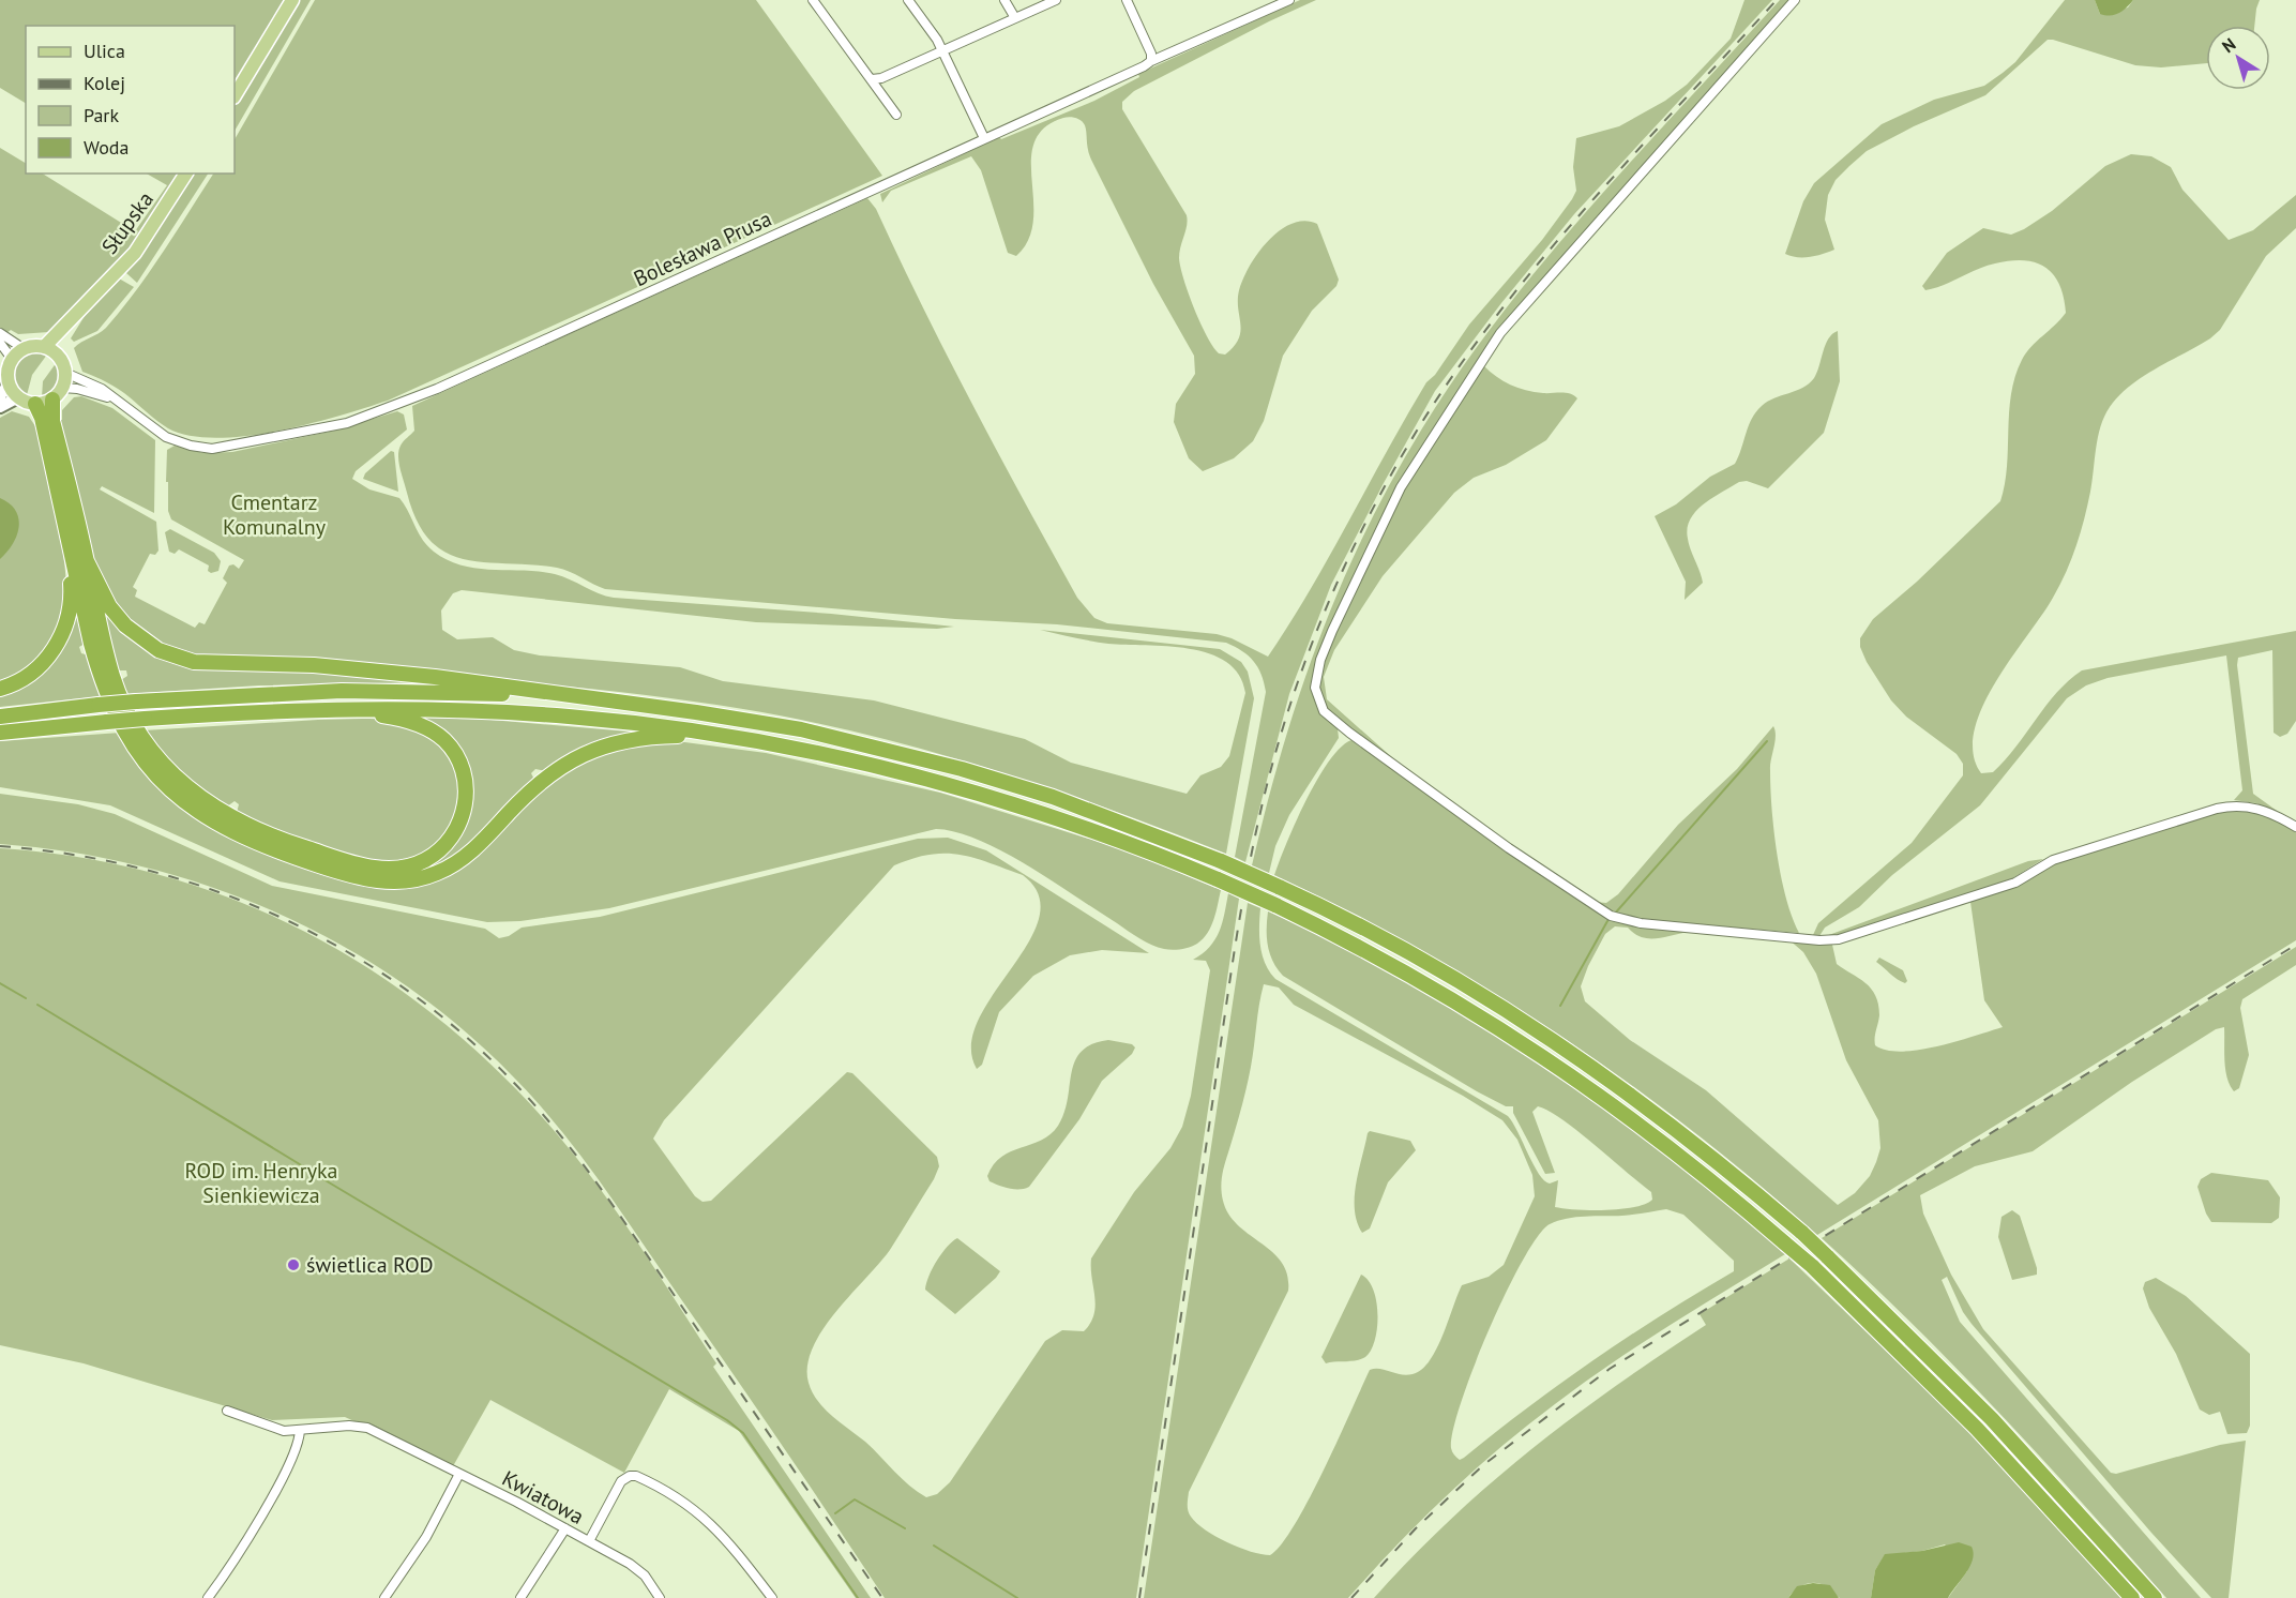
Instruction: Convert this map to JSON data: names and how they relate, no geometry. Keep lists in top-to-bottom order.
{
  "streets": {
    "main road": ["Słupska"],
    "street": ["Bolesława Prusa", "Kwiatowa"]
  },
  "crossings": [
    ["Słupska", "Bolesława Prusa"]
  ],
  "parks": ["Cmentarz Komunalny", "ROD im. Henryka Sienkiewicza"],
  "places": ["świetlica ROD"],
  "legend": [
    "Ulica",
    "Kolej",
    "Park",
    "Woda"
  ],
  "north": "top left"
}
